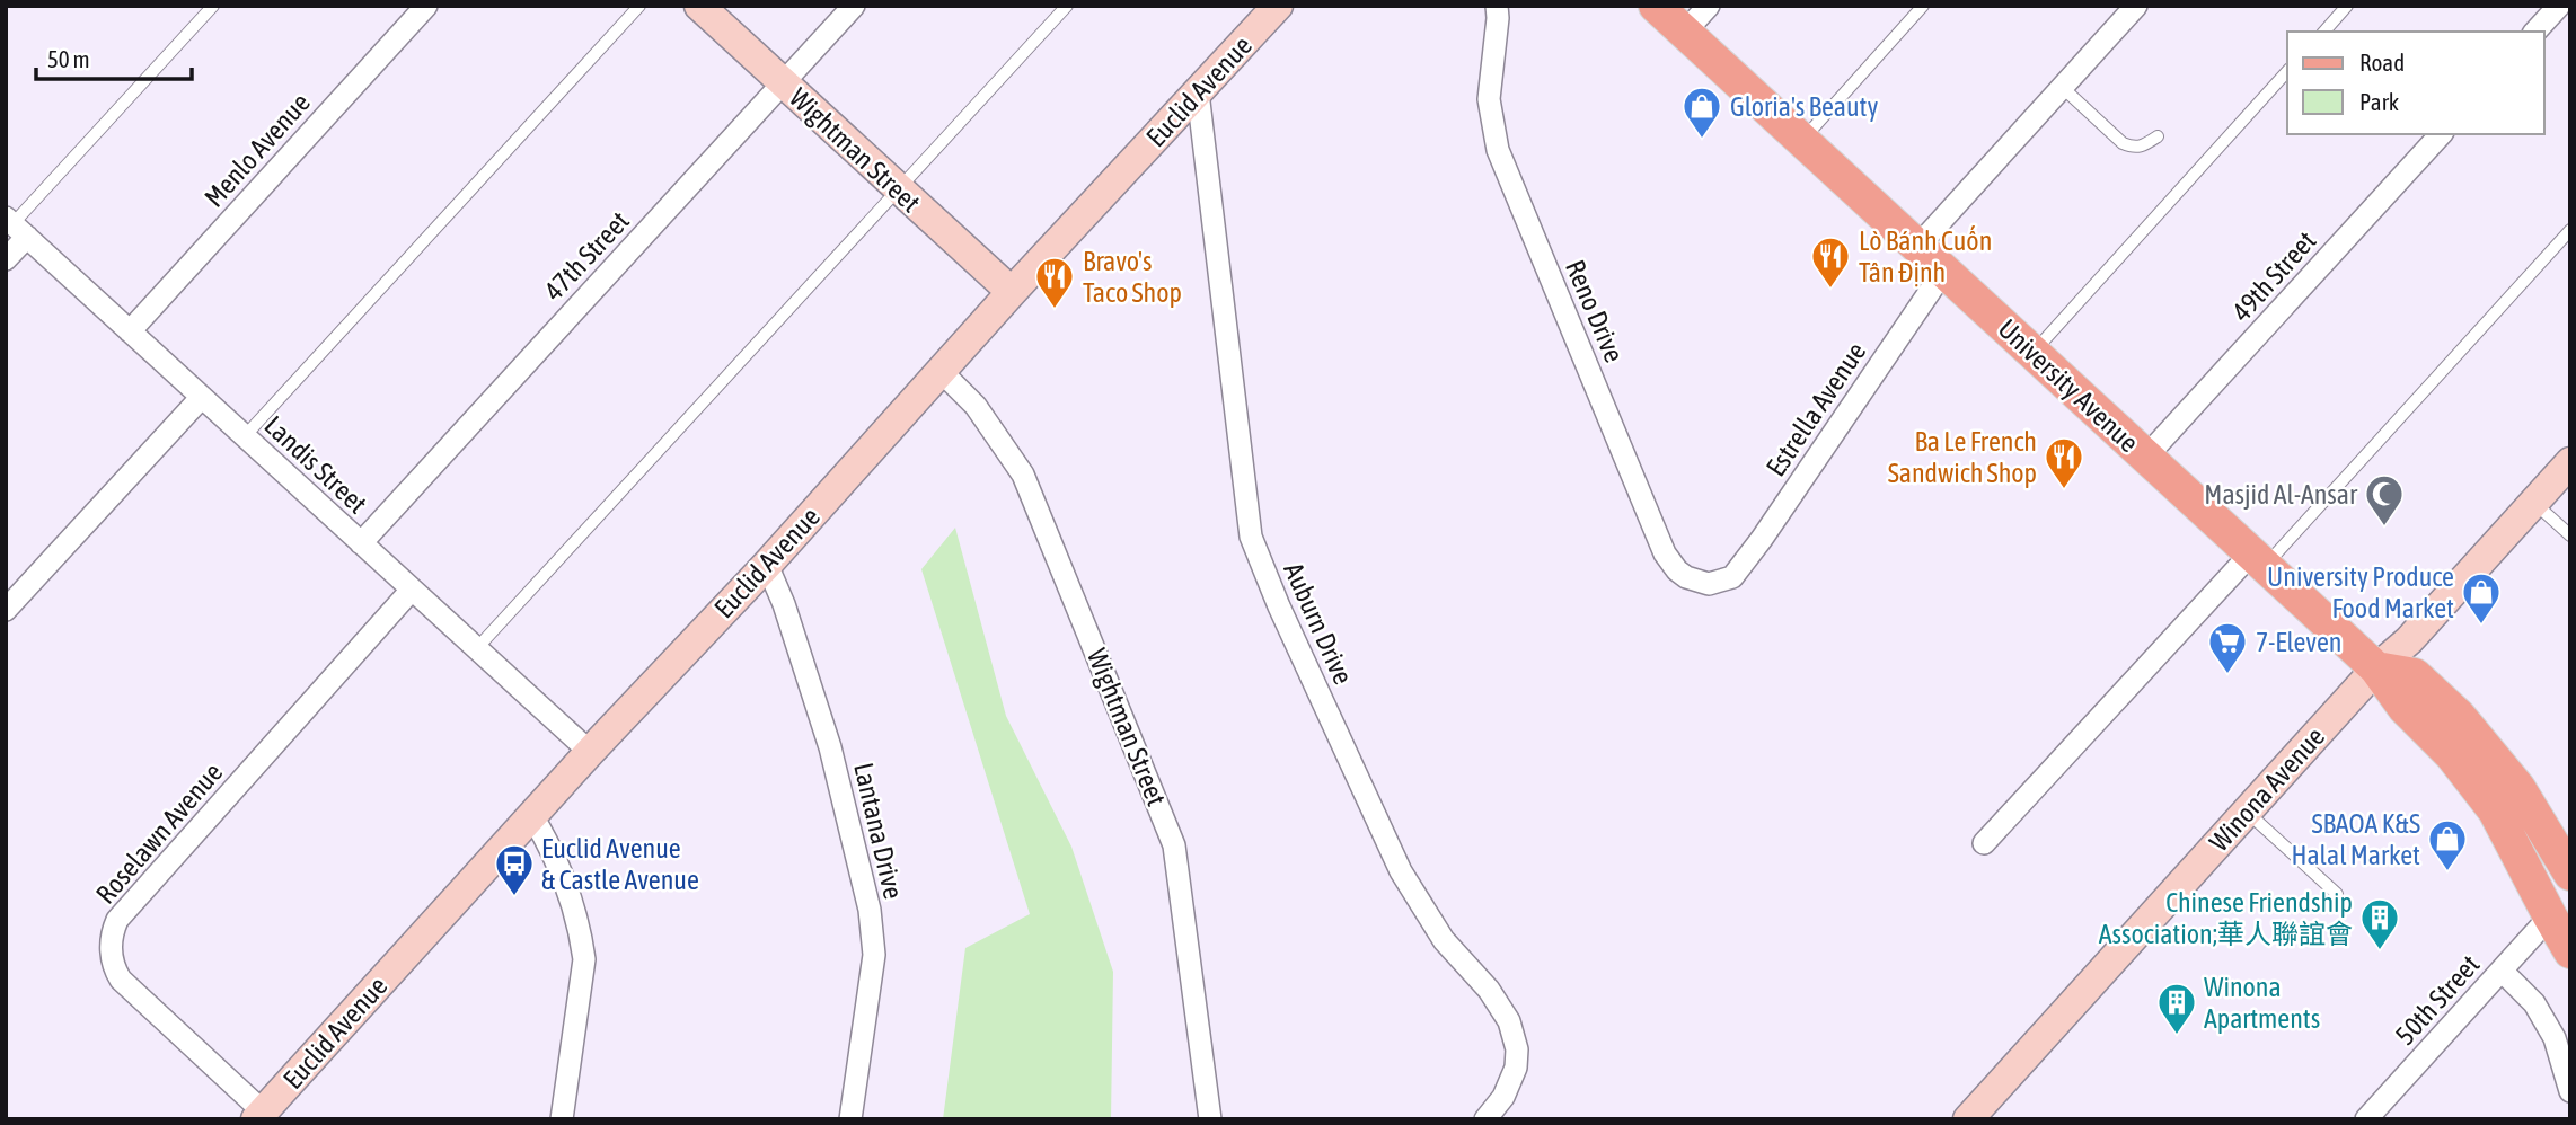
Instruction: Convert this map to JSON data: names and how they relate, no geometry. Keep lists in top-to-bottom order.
{
  "streets": {
    "main road": [
      "Euclid Avenue",
      "Wightman Street",
      "University Avenue",
      "Winona Avenue"
    ],
    "street": [
      "Menlo Avenue",
      "47th Street",
      "49th Street",
      "Reno Drive",
      "Estrella Avenue",
      "Landis Street",
      "Auburn Drive",
      "Lantana Drive",
      "Roselawn Avenue",
      "50th Street"
    ]
  },
  "crossings": [
    ["Euclid Avenue", "Wightman Street"],
    ["Euclid Avenue", "Landis Street"],
    ["Euclid Avenue", "Auburn Drive"],
    ["Euclid Avenue", "Lantana Drive"],
    ["Euclid Avenue", "Roselawn Avenue"],
    ["Menlo Avenue", "Landis Street"],
    ["Wightman Street", "47th Street"],
    ["47th Street", "Landis Street"],
    ["49th Street", "University Avenue"],
    ["Reno Drive", "Estrella Avenue"],
    ["University Avenue", "Estrella Avenue"],
    ["University Avenue", "Winona Avenue"],
    ["University Avenue", "50th Street"],
    ["Landis Street", "Roselawn Avenue"]
  ],
  "places": {
    "shop": ["Gloria's Beauty", "University Produce Food Market", "SBAOA K&S Halal Market"],
    "restaurant": ["Lò Bánh Cuốn Tân Định", "Bravo's Taco Shop", "Ba Le French Sandwich Shop"],
    "mosque": ["Masjid Al-Ansar"],
    "supermarket": ["7-Eleven"],
    "bus stop": ["Euclid Avenue & Castle Avenue"],
    "building": ["Chinese Friendship Association;華人聯誼會", "Winona Apartments"]
  },
  "legend": ["Road", "Park"],
  "scale_bar": "50 m"
}
